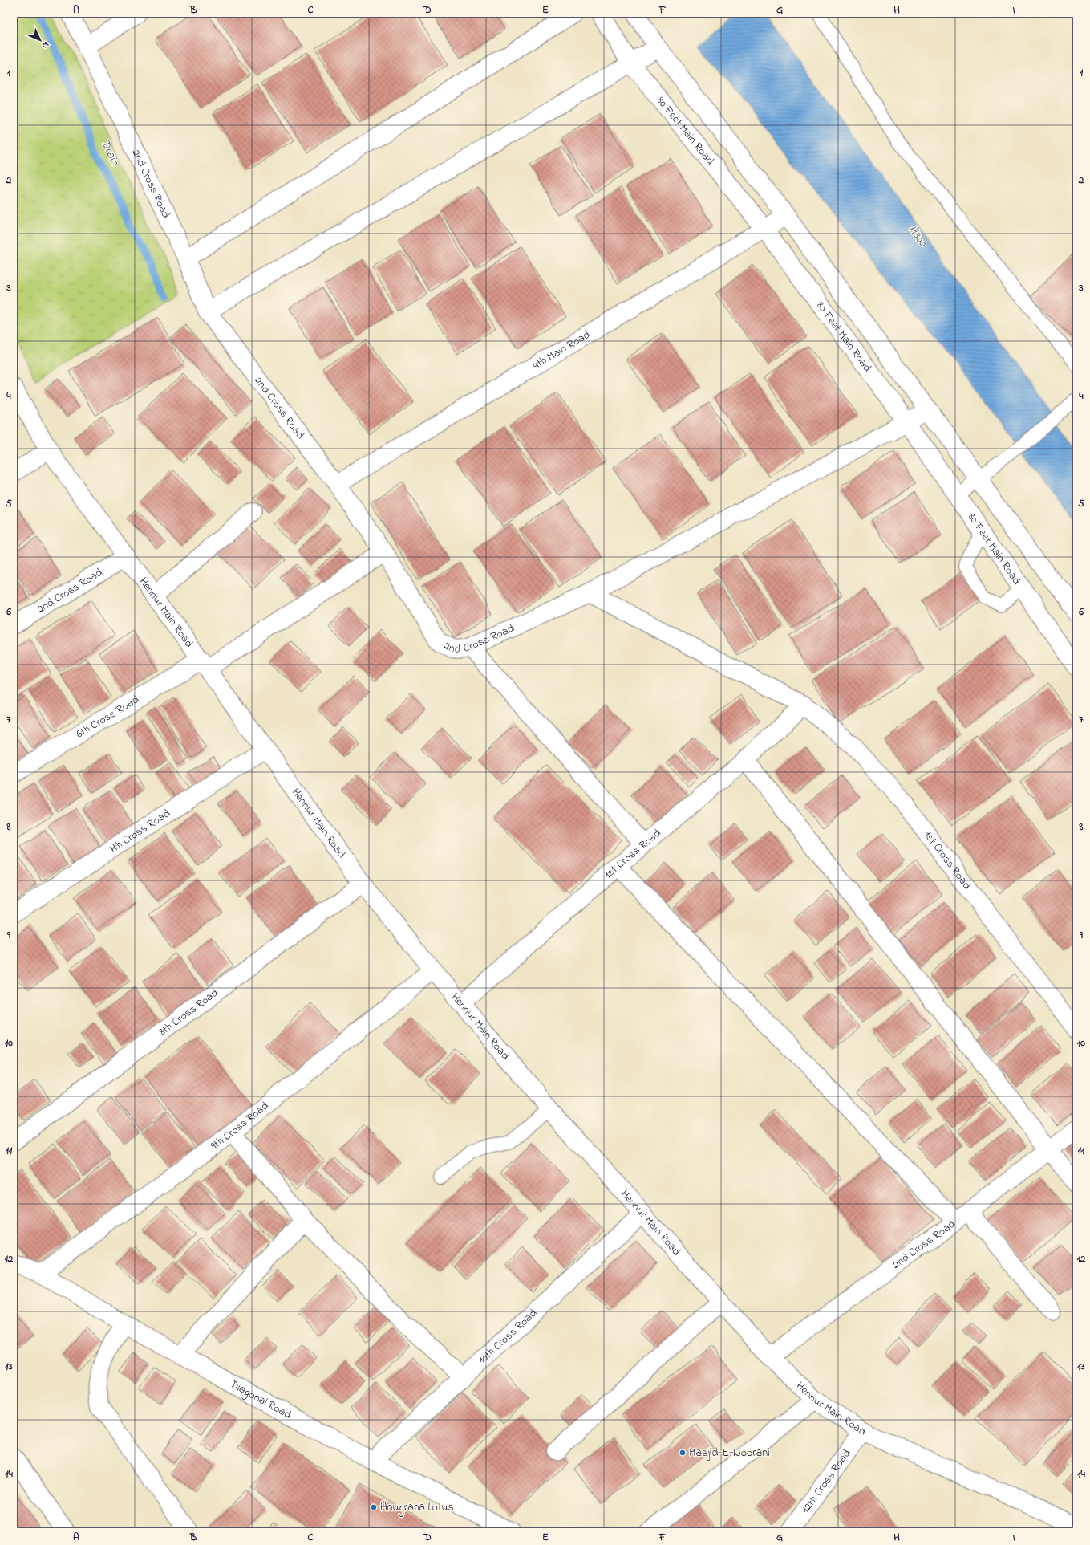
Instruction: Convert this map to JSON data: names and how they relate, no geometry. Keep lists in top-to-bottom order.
{
  "streets": {
    "street": [
      "80 Feet Main Road",
      "2nd Cross Road",
      "4th Main Road",
      "Hennur Main Road",
      "6th Cross Road",
      "7th Cross Road",
      "1st Cross Road",
      "8th Cross Road",
      "9th Cross Road",
      "10th Cross Road",
      "Diagonal Road",
      "12th Cross Road"
    ]
  },
  "crossings": [
    ["80 Feet Main Road", "2nd Cross Road"],
    ["80 Feet Main Road", "4th Main Road"],
    ["2nd Cross Road", "4th Main Road"],
    ["2nd Cross Road", "Hennur Main Road"],
    ["2nd Cross Road", "6th Cross Road"],
    ["2nd Cross Road", "1st Cross Road"],
    ["Hennur Main Road", "6th Cross Road"],
    ["Hennur Main Road", "7th Cross Road"],
    ["Hennur Main Road", "1st Cross Road"],
    ["Hennur Main Road", "8th Cross Road"],
    ["Hennur Main Road", "9th Cross Road"],
    ["Hennur Main Road", "10th Cross Road"],
    ["Hennur Main Road", "12th Cross Road"],
    ["9th Cross Road", "Diagonal Road"],
    ["10th Cross Road", "Diagonal Road"]
  ],
  "water": ["Drain", "H300"],
  "places": ["Masjid-E-Noorani", "Anugraha Lotus"],
  "north": "bottom right",
  "grid": {
    "columns": [
      "A",
      "B",
      "C",
      "D",
      "E",
      "F",
      "G",
      "H",
      "I"
    ],
    "rows": [
      "1",
      "2",
      "3",
      "4",
      "5",
      "6",
      "7",
      "8",
      "9",
      "10",
      "11",
      "12",
      "13",
      "14"
    ]
  }
}
